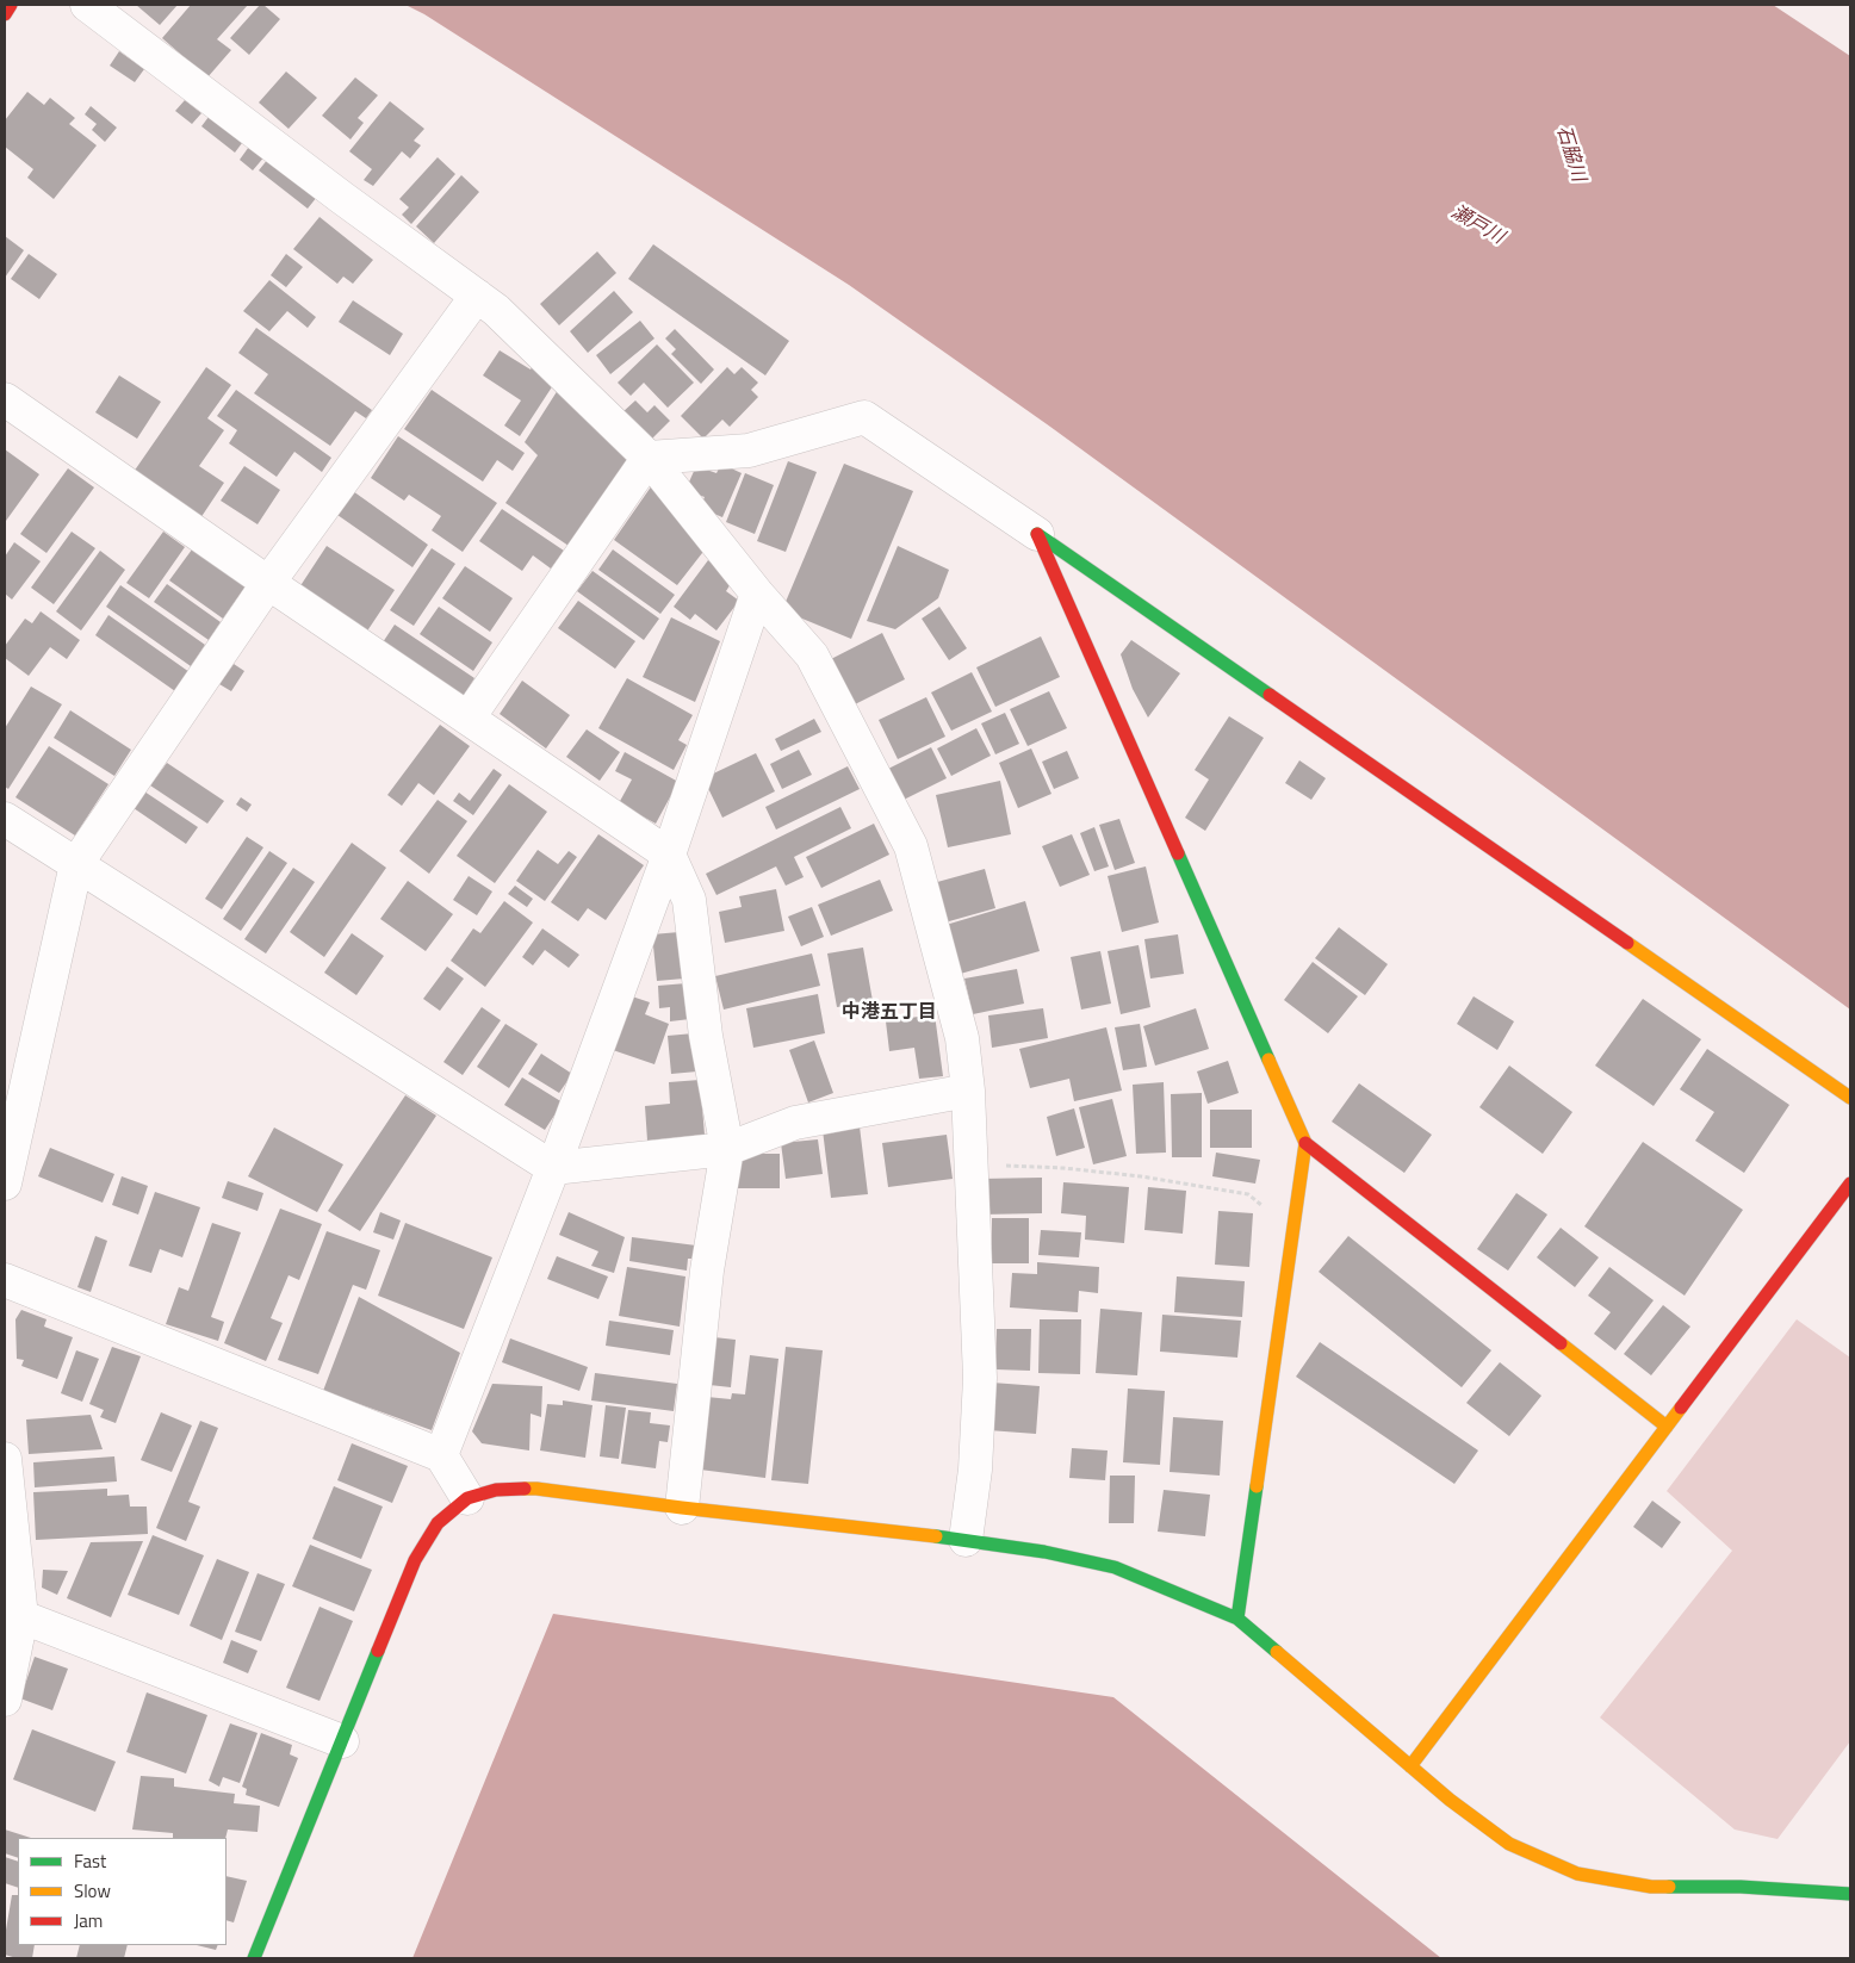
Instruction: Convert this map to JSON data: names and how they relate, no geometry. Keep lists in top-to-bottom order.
{
  "districts": ["中港五丁目"],
  "water": ["石脇川", "瀬戸川"],
  "legend": ["Fast", "Slow", "Jam"]
}
